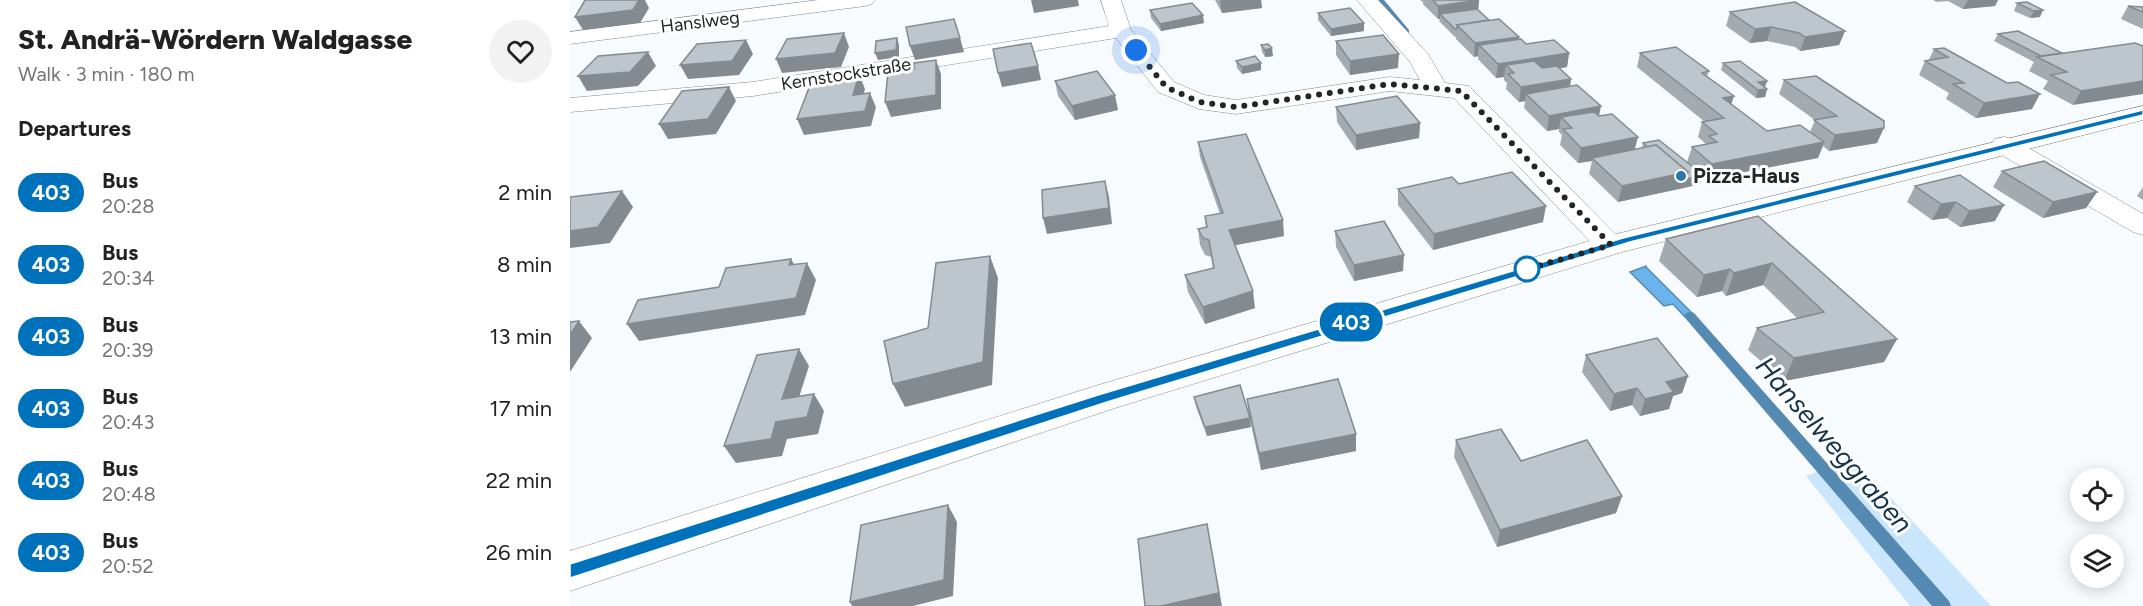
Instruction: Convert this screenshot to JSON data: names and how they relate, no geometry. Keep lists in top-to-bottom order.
{
  "streets": {
    "street": ["Hanslweg", "Kernstockstraße"]
  },
  "water": ["Hanselweggraben"],
  "places": ["Pizza-Haus"],
  "lines": ["bus line 403"],
  "page": {
    "heading": [
      ["St. Andrä-Wördern Waldgasse", "Walk · 3 min · 180 m"],
      "Departures"
    ],
    "on_map": "403",
    "list": [
      {
        "mark": "403",
        "name": "Bus",
        "note": "20:28",
        "value": "2 min"
      },
      {
        "mark": "403",
        "name": "Bus",
        "note": "20:34",
        "value": "8 min"
      },
      {
        "mark": "403",
        "name": "Bus",
        "note": "20:39",
        "value": "13 min"
      },
      {
        "mark": "403",
        "name": "Bus",
        "note": "20:43",
        "value": "17 min"
      },
      {
        "mark": "403",
        "name": "Bus",
        "note": "20:48",
        "value": "22 min"
      },
      {
        "mark": "403",
        "name": "Bus",
        "note": "20:52",
        "value": "26 min"
      }
    ]
  }
}
